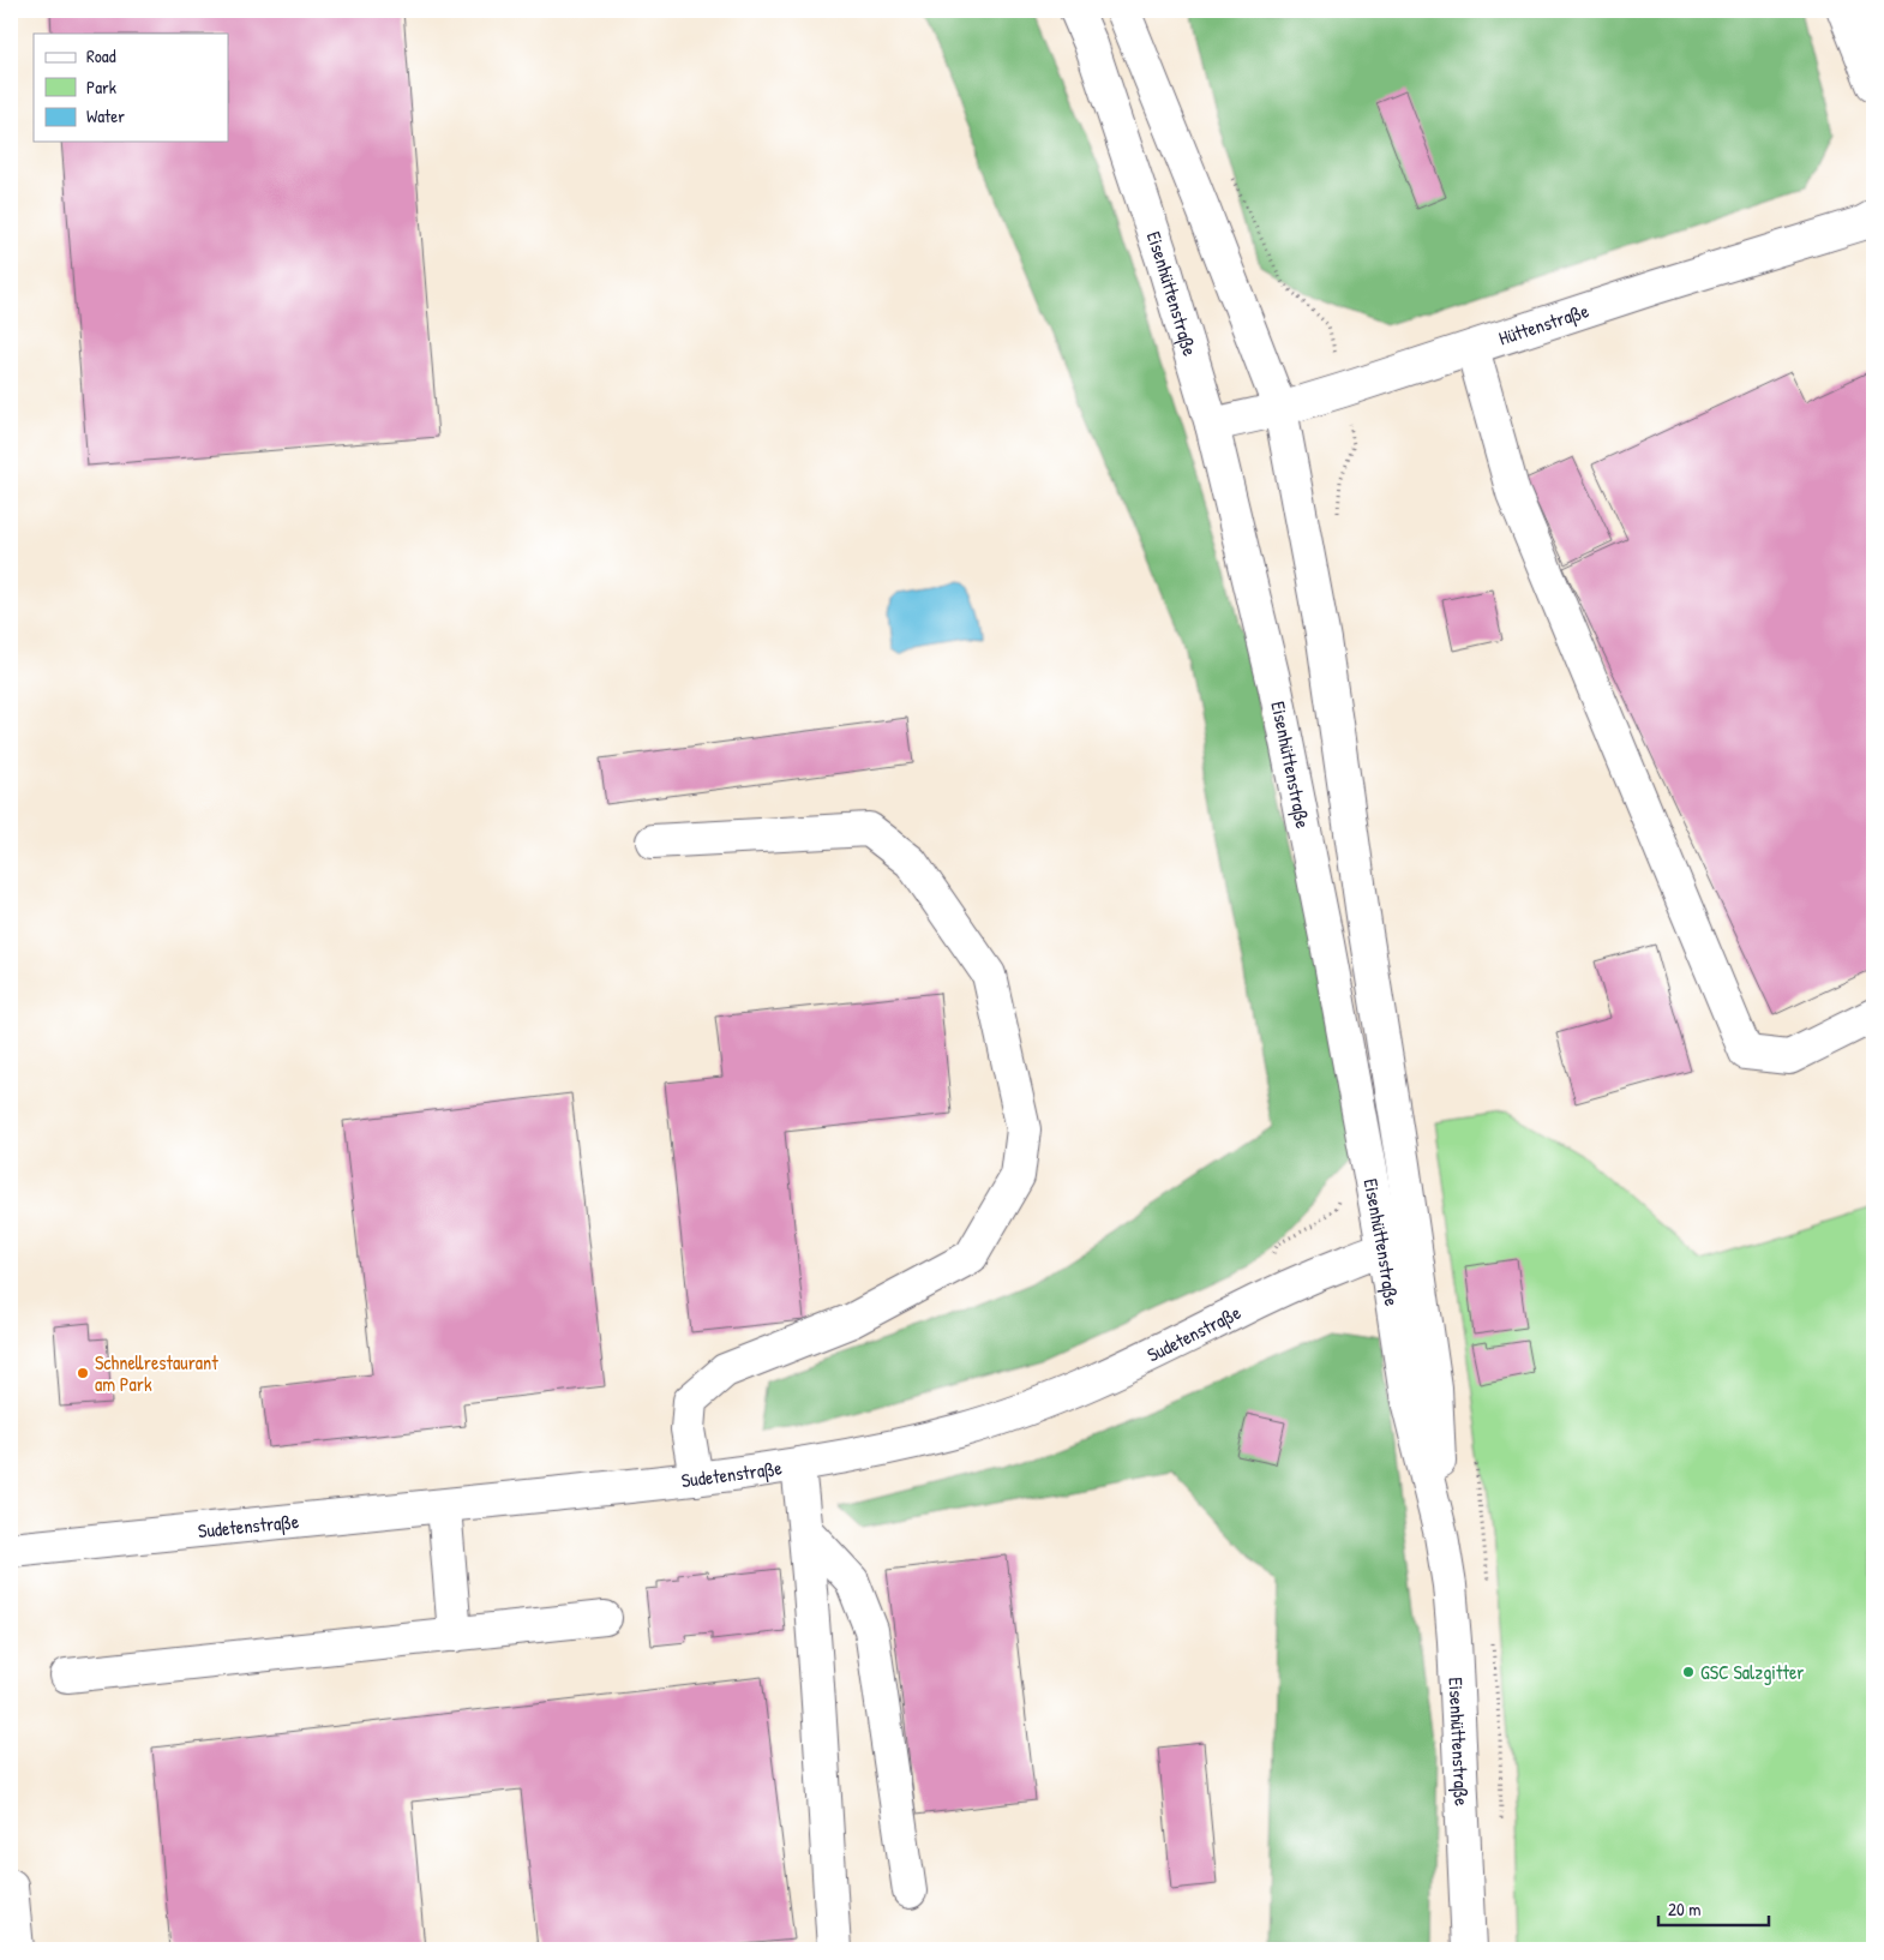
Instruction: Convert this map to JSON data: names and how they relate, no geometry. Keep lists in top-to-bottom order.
{
  "streets": {
    "street": ["Eisenhüttenstraße", "Hüttenstraße", "Sudetenstraße"]
  },
  "crossings": [
    ["Eisenhüttenstraße", "Hüttenstraße"],
    ["Eisenhüttenstraße", "Sudetenstraße"]
  ],
  "places": ["Schnellrestaurant am Park", "GSC Salzgitter"],
  "legend": ["Road", "Park", "Water"],
  "scale_bar": "20 m"
}
